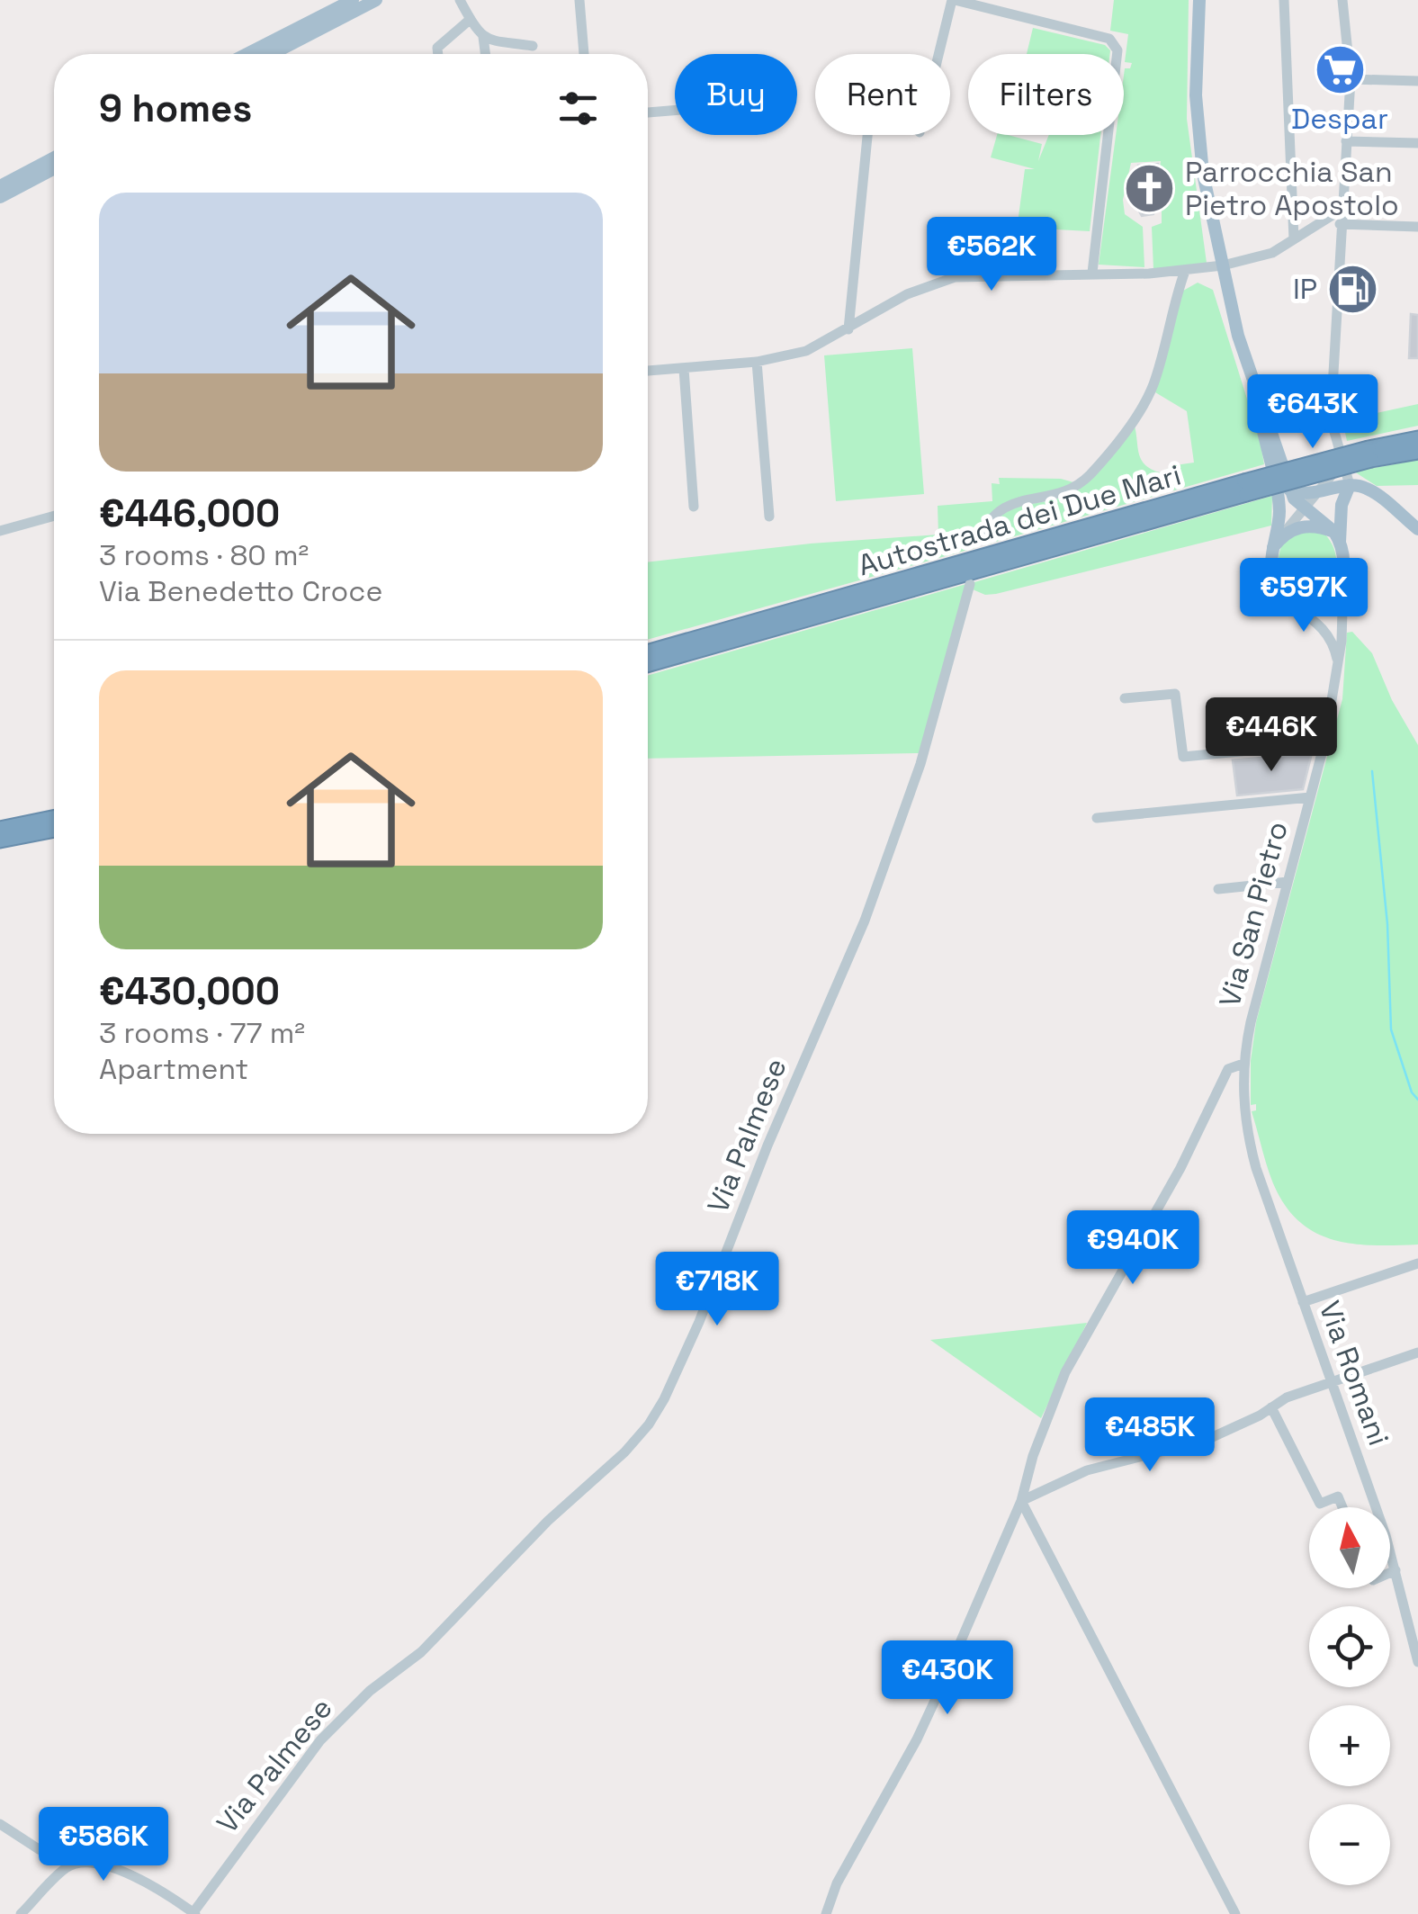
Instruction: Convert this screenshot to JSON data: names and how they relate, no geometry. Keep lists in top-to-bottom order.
{
  "streets": {
    "highway": ["Autostrada dei Due Mari"],
    "street": ["Via San Pietro", "Via Palmese", "Via Romani"]
  },
  "crossings": [
    ["Via San Pietro", "Via Romani"]
  ],
  "places": {
    "supermarket": ["Despar"],
    "church": ["Parrocchia San Pietro Apostolo"],
    "fuel station": ["IP"]
  },
  "north": "top",
  "page": {
    "chip": ["Buy", "Rent", "Filters"],
    "heading": "9 homes",
    "list": [
      {
        "name": "€446,000",
        "note": "3 rooms · 80 m² · Via Benedetto Croce"
      },
      {
        "name": "€430,000",
        "note": "3 rooms · 77 m² · Apartment"
      }
    ],
    "price": [
      "€562K",
      "€643K",
      "€597K",
      "€446K",
      "€940K",
      "€718K",
      "€485K",
      "€430K",
      "€586K"
    ],
    "map_buttons": ["+", "−"]
  }
}
